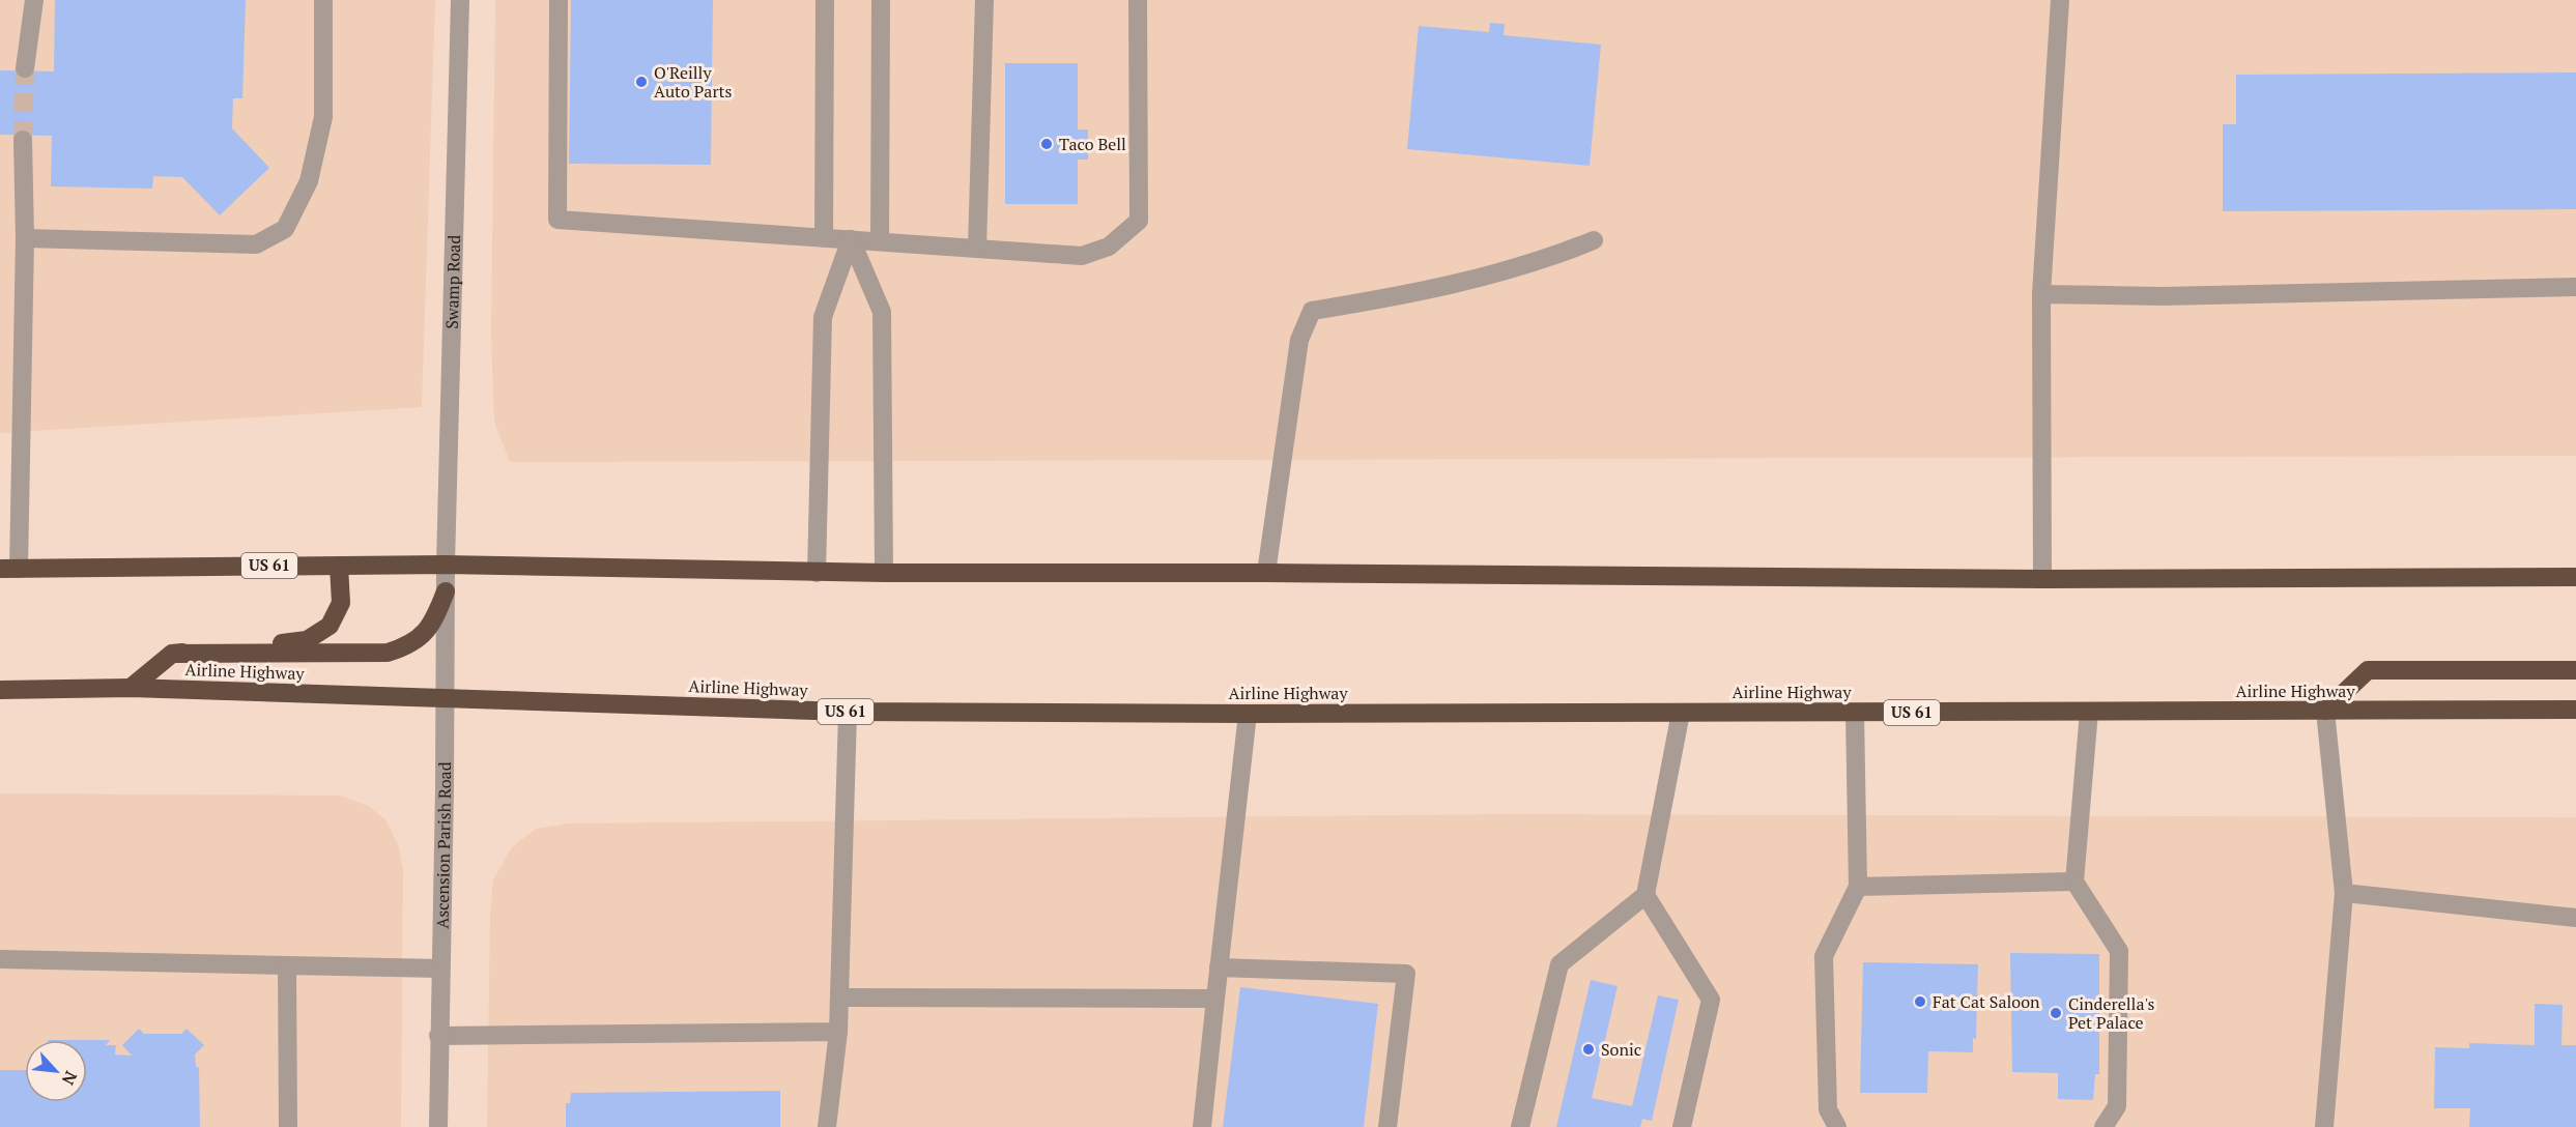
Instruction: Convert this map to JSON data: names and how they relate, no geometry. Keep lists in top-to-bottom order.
{
  "streets": {
    "highway": ["US 61", "Airline Highway"],
    "street": ["Swamp Road", "Ascension Parish Road"]
  },
  "crossings": [
    ["Swamp Road", "US 61"],
    ["Swamp Road", "Ascension Parish Road"],
    ["US 61", "Ascension Parish Road"],
    ["Airline Highway", "Ascension Parish Road"]
  ],
  "places": [
    "O'Reilly Auto Parts",
    "Taco Bell",
    "Fat Cat Saloon",
    "Cinderella's Pet Palace",
    "Sonic"
  ],
  "north": "bottom right"
}
